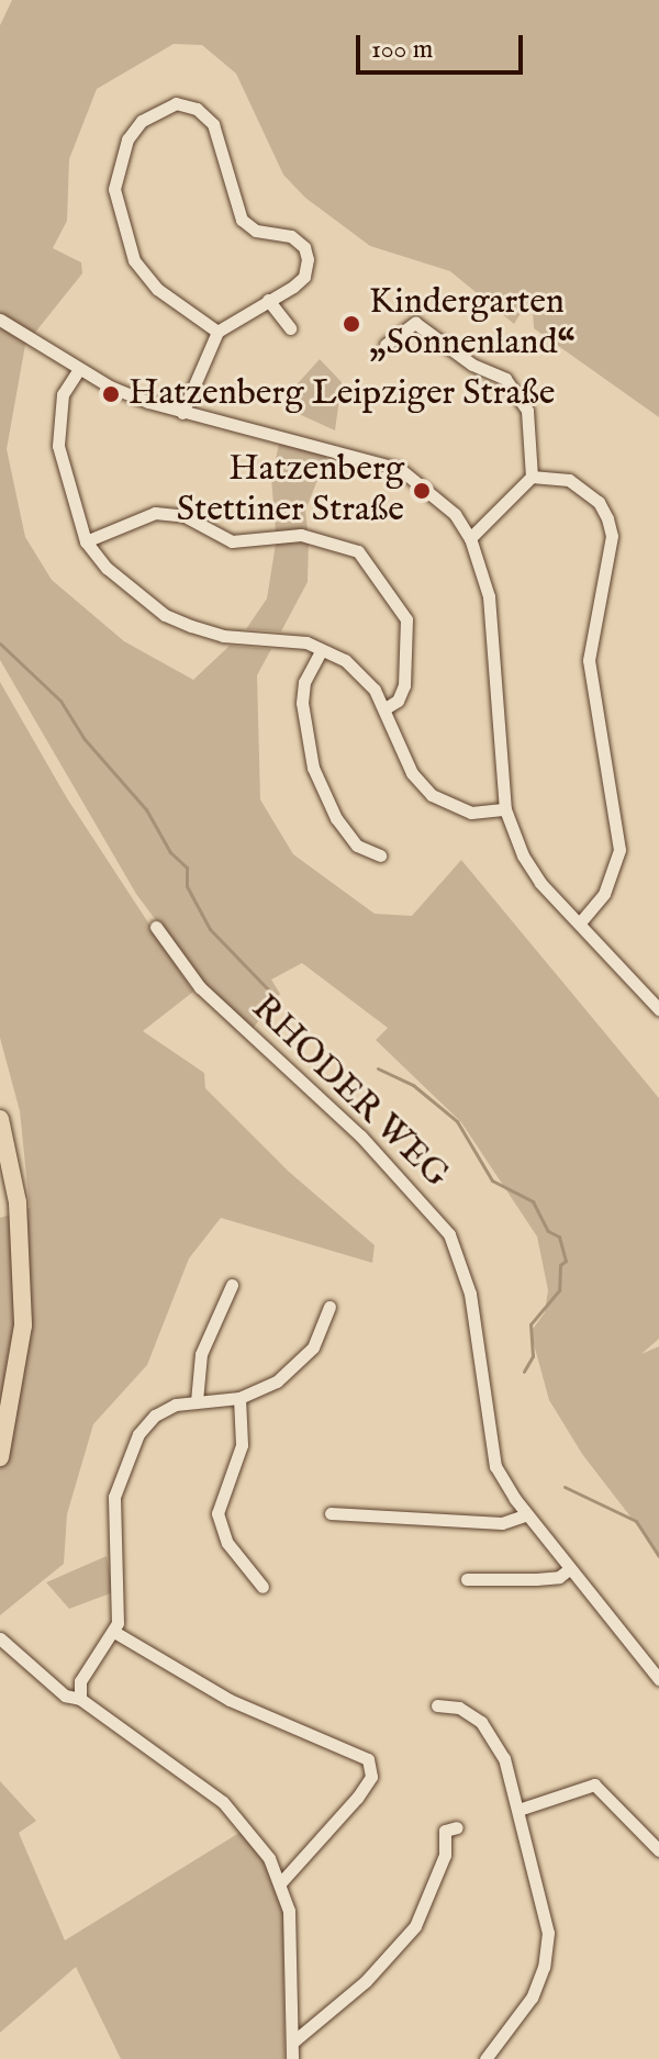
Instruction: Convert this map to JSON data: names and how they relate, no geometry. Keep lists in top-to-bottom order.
{
  "streets": {
    "street": ["RHODER WEG"]
  },
  "places": ["Kindergarten „Sonnenland“", "Hatzenberg Leipziger Straße", "Hatzenberg Stettiner Straße"],
  "scale_bar": "100 m"
}
